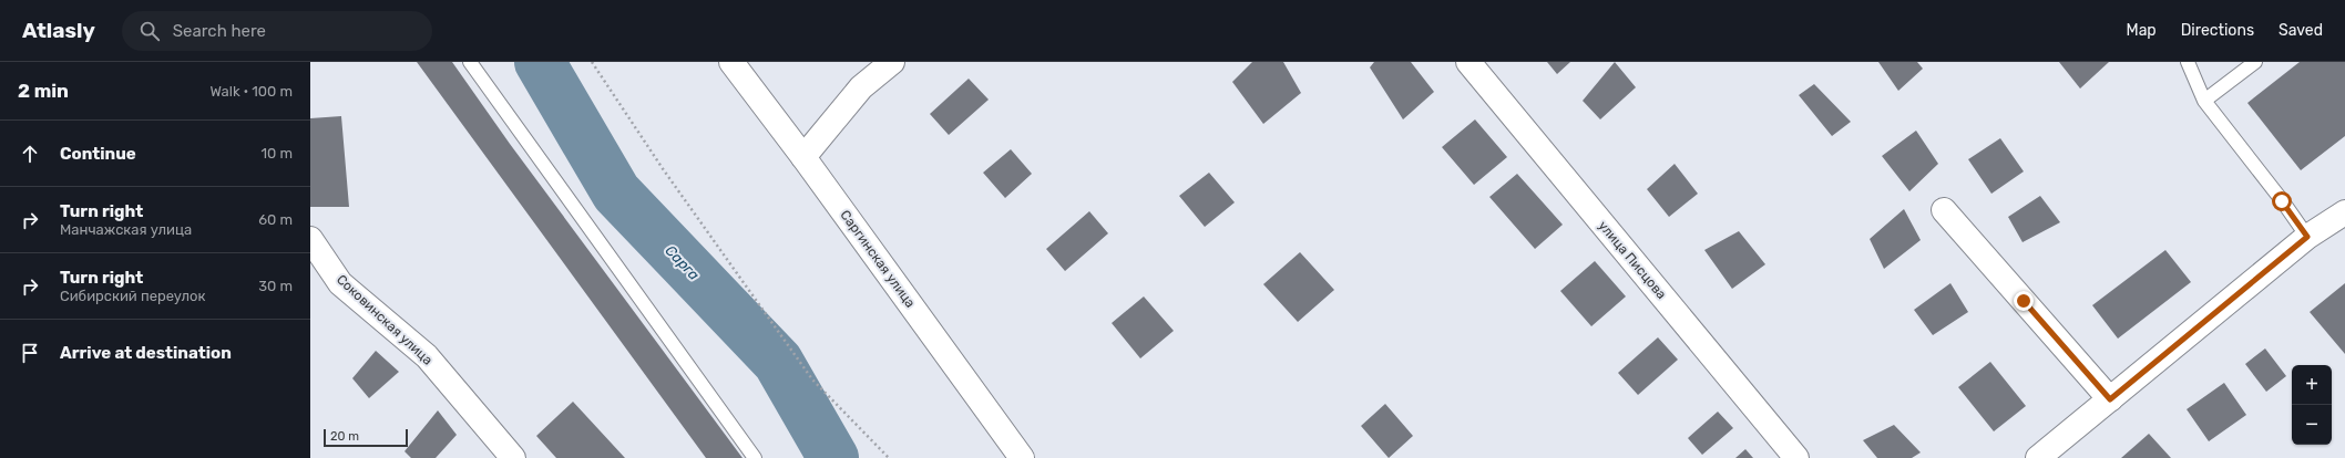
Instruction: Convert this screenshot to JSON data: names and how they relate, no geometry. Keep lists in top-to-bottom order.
{
  "streets": {
    "street": ["Саргинская улица", "улица Писцова", "Соковинская улица"]
  },
  "water": ["Сарга"],
  "scale_bar": "20 m",
  "page": {
    "header": "Atlasly",
    "search": "Search here",
    "nav": ["Map", "Directions", "Saved"],
    "heading": ["2 min", "Walk · 100 m"],
    "list": [
      ["Continue", "10 m"],
      ["Turn right", "Манчажская улица", "60 m"],
      ["Turn right", "Сибирский переулок", "30 m"],
      "Arrive at destination"
    ],
    "map_buttons": ["+", "−"],
    "scale": "20 m"
  }
}
